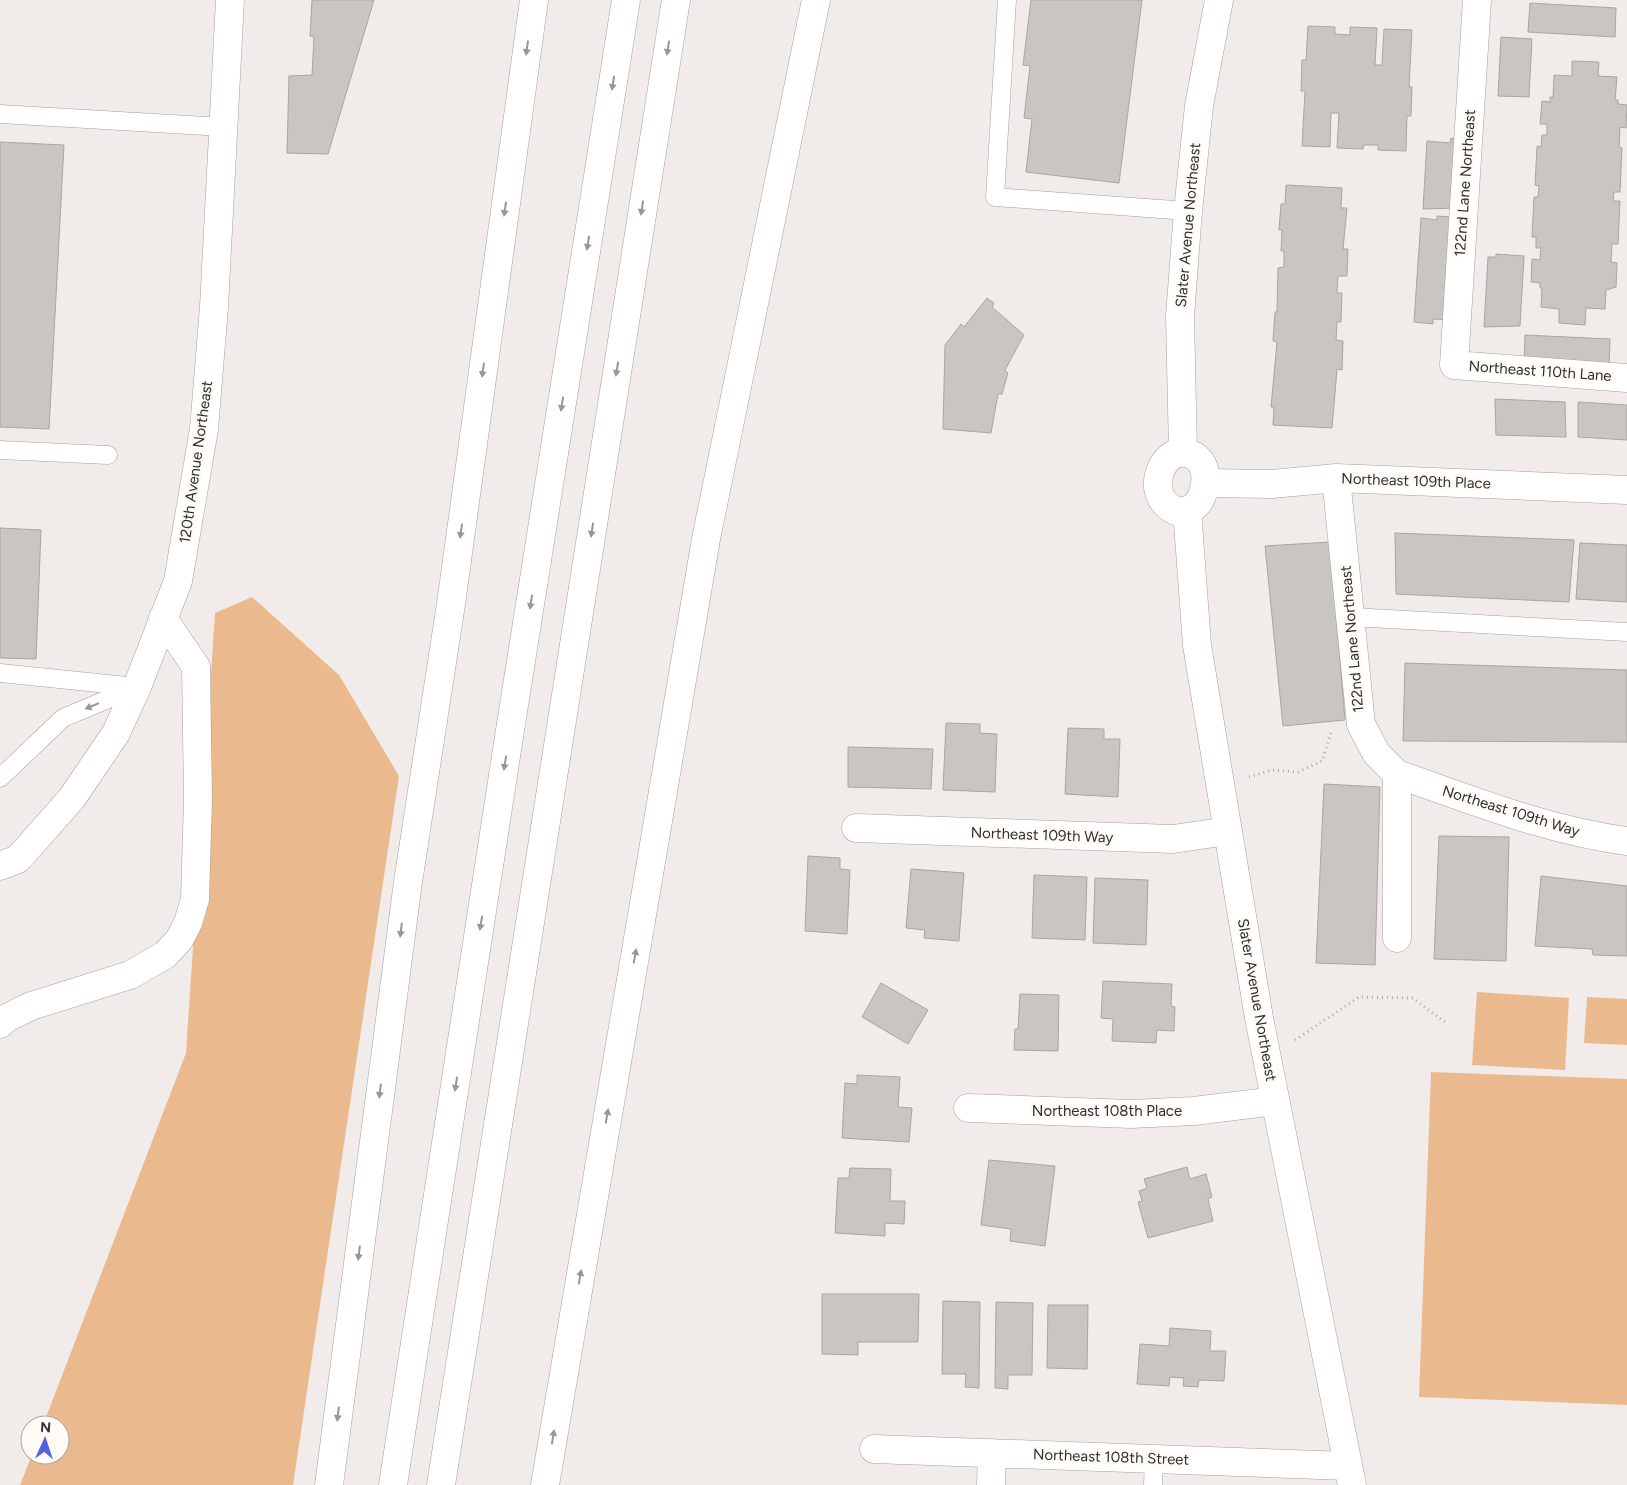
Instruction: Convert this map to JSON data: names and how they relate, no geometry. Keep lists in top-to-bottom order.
{
  "streets": {
    "main road": [
      "122nd Lane Northeast",
      "Slater Avenue Northeast",
      "Northeast 110th Lane",
      "120th Avenue Northeast",
      "Northeast 109th Place",
      "Northeast 109th Way",
      "Northeast 108th Place",
      "Northeast 108th Street"
    ]
  },
  "crossings": [
    ["122nd Lane Northeast", "Northeast 110th Lane"],
    ["122nd Lane Northeast", "Northeast 109th Place"],
    ["122nd Lane Northeast", "Northeast 109th Way"],
    ["Slater Avenue Northeast", "Northeast 109th Place"],
    ["Slater Avenue Northeast", "Northeast 109th Way"],
    ["Slater Avenue Northeast", "Northeast 108th Place"],
    ["Slater Avenue Northeast", "Northeast 108th Street"]
  ],
  "north": "top"
}
